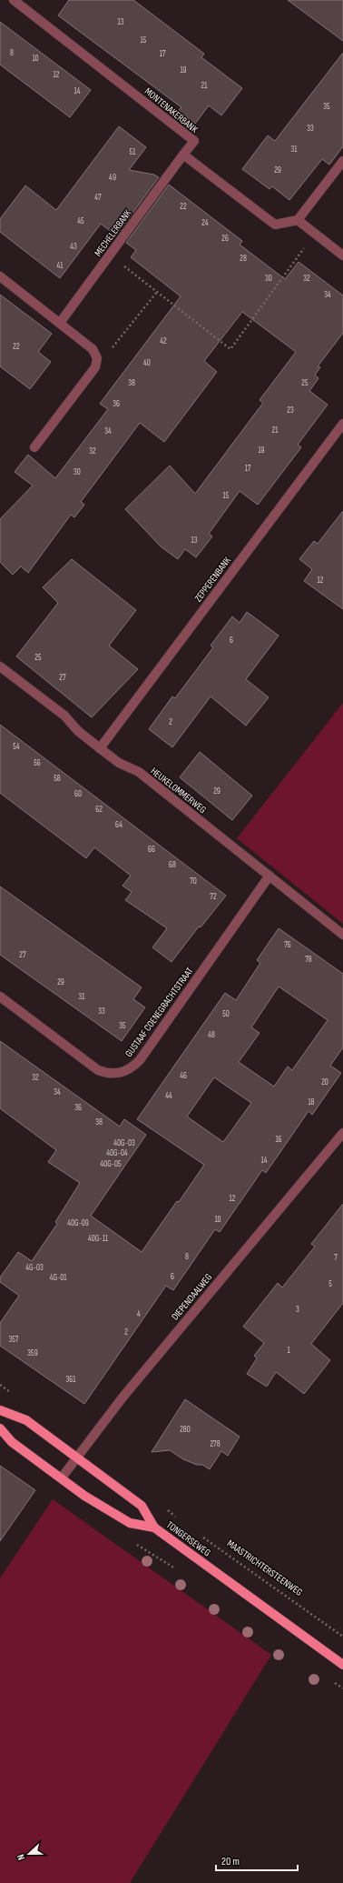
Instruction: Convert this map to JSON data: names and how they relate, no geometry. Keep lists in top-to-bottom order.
{
  "streets": {
    "main road": ["TONGERSEWEG"],
    "street": [
      "MONTENAKERBANK",
      "MECHELERBANK",
      "ZEPPERENBANK",
      "HEUKELOMMERWEG",
      "GUSTAAF COENEGRACHTSTRAAT",
      "DIEPENDAALWEG"
    ],
    "path": ["MAASTRICHTERSTEENWEG"]
  },
  "crossings": [
    ["MONTENAKERBANK", "MECHELERBANK"],
    ["ZEPPERENBANK", "HEUKELOMMERWEG"],
    ["HEUKELOMMERWEG", "GUSTAAF COENEGRACHTSTRAAT"],
    ["DIEPENDAALWEG", "TONGERSEWEG"]
  ],
  "house_numbers": [
    "13",
    "15",
    "8",
    "17",
    "10",
    "19",
    "12",
    "21",
    "14",
    "35",
    "33",
    "31",
    "51",
    "29",
    "49",
    "47",
    "22",
    "45",
    "24",
    "26",
    "43",
    "28",
    "41",
    "30",
    "32",
    "34",
    "42",
    "22",
    "40",
    "38",
    "25",
    "36",
    "23",
    "21",
    "34",
    "19",
    "32",
    "17",
    "30",
    "15",
    "13",
    "12",
    "6",
    "25",
    "27",
    "2",
    "54",
    "56",
    "58",
    "29",
    "60",
    "62",
    "64",
    "66",
    "68",
    "70",
    "72",
    "76",
    "27",
    "78",
    "29",
    "31",
    "33",
    "50",
    "35",
    "48",
    "46",
    "32",
    "20",
    "34",
    "44",
    "18",
    "36",
    "38",
    "16",
    "40G-03",
    "40G-04",
    "14",
    "40G-05",
    "12",
    "10",
    "40G-09",
    "40G-11",
    "8",
    "7",
    "4G-03",
    "6",
    "4G-01",
    "5",
    "3",
    "4",
    "2",
    "357",
    "1",
    "359",
    "361",
    "280",
    "278"
  ],
  "scale_bar": "20 m",
  "north": "left"
}
